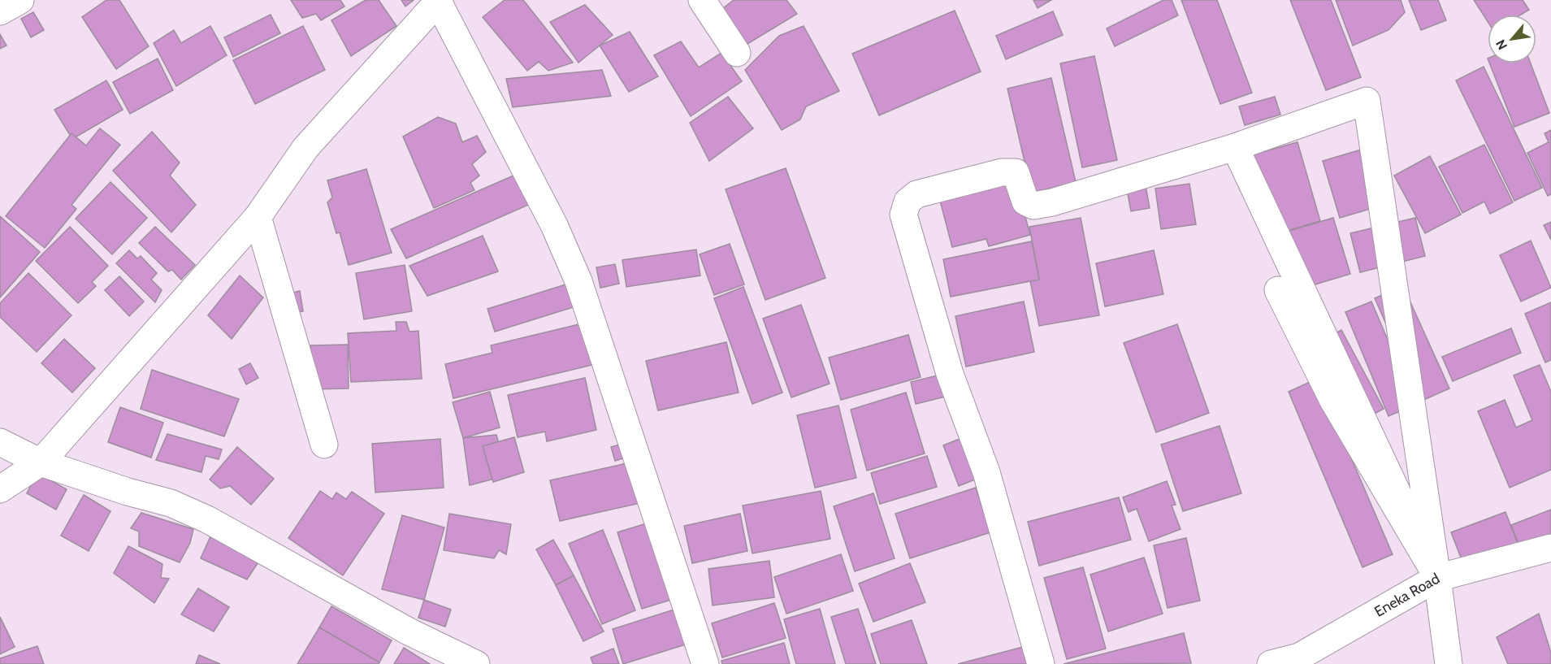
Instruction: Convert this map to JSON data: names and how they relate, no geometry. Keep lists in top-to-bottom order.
{
  "streets": {
    "street": ["Eneka Road"]
  },
  "north": "bottom left"
}
